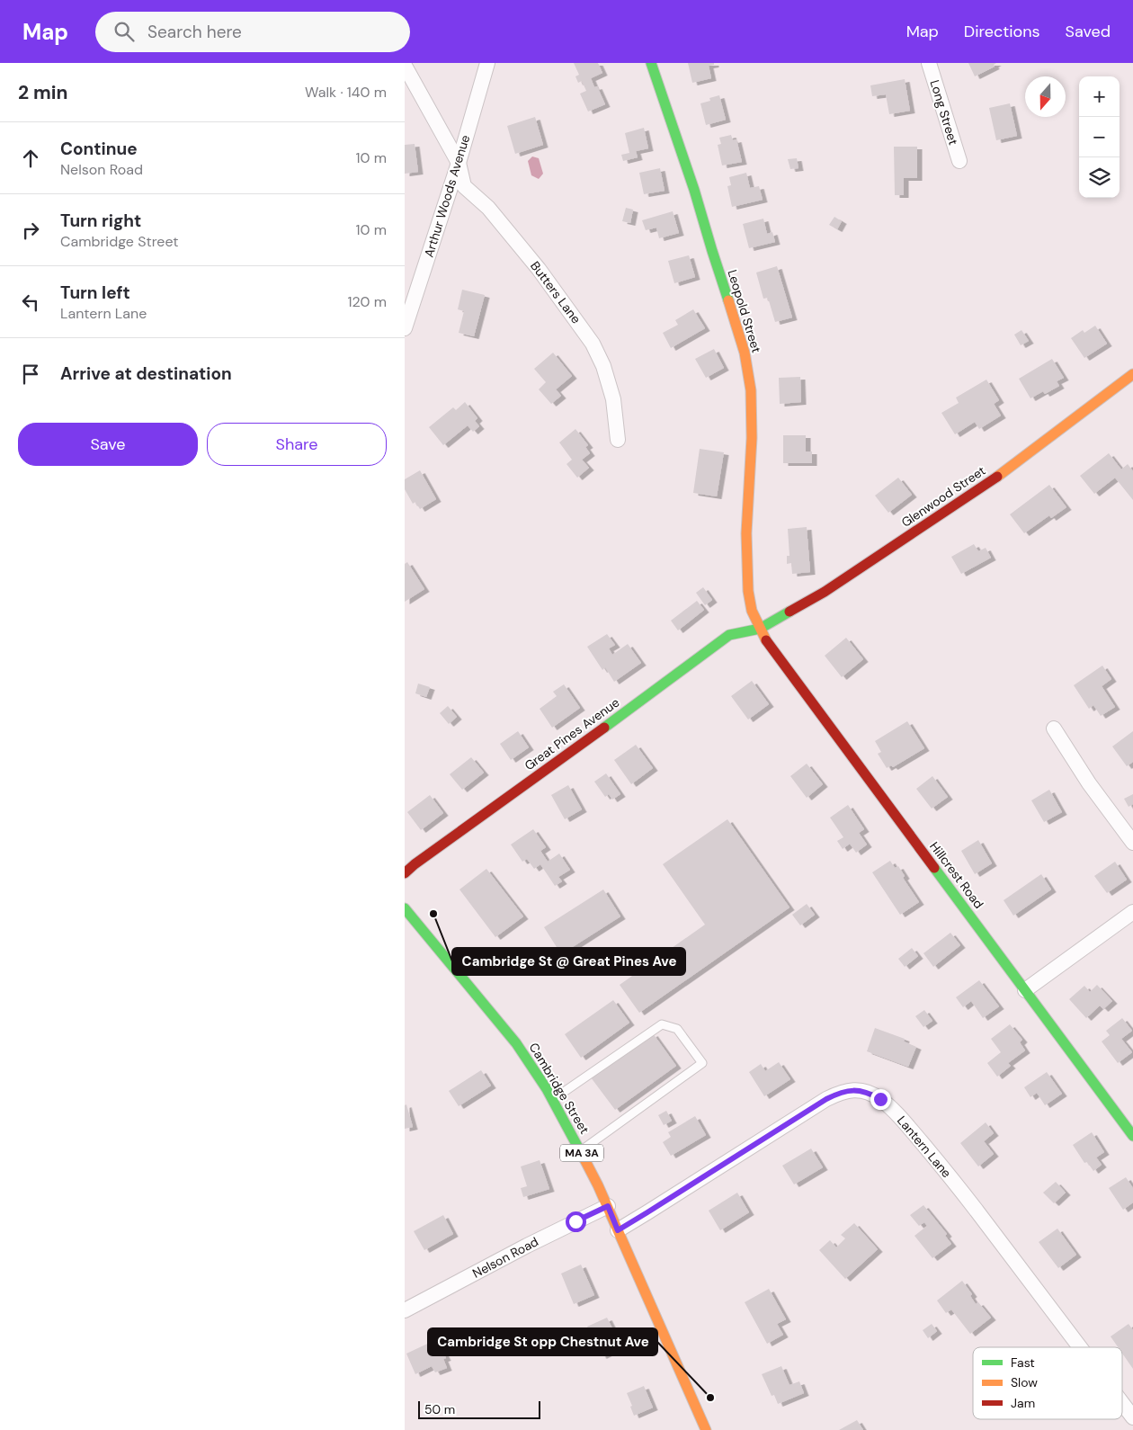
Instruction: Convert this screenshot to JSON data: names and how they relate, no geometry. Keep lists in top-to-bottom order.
{
  "streets": {
    "street": [
      "Long Street",
      "Arthur Woods Avenue",
      "Butters Lane",
      "Leopold Street",
      "Glenwood Street",
      "Great Pines Avenue",
      "Hillcrest Road",
      "Cambridge Street",
      "Lantern Lane",
      "MA 3A",
      "Nelson Road"
    ]
  },
  "crossings": [
    ["Arthur Woods Avenue", "Butters Lane"],
    ["Leopold Street", "Glenwood Street"],
    ["Leopold Street", "Great Pines Avenue"],
    ["Leopold Street", "Hillcrest Road"],
    ["Glenwood Street", "Great Pines Avenue"],
    ["Glenwood Street", "Hillcrest Road"],
    ["Great Pines Avenue", "Hillcrest Road"],
    ["Cambridge Street", "Lantern Lane"],
    ["Cambridge Street", "Nelson Road"]
  ],
  "places": ["Cambridge St @ Great Pines Ave", "Cambridge St opp Chestnut Ave"],
  "legend": ["Fast", "Slow", "Jam"],
  "scale_bar": "50 m",
  "north": "bottom",
  "page": {
    "header": "Map",
    "search": "Search here",
    "nav": ["Map", "Directions", "Saved"],
    "heading": ["2 min", "Walk · 140 m"],
    "map_buttons": ["+", "−"],
    "list": [
      ["Continue", "Nelson Road", "10 m"],
      ["Turn right", "Cambridge Street", "10 m"],
      ["Turn left", "Lantern Lane", "120 m"],
      "Arrive at destination"
    ],
    "buttons": ["Save", "Share"],
    "scale": "50 m"
  }
}
